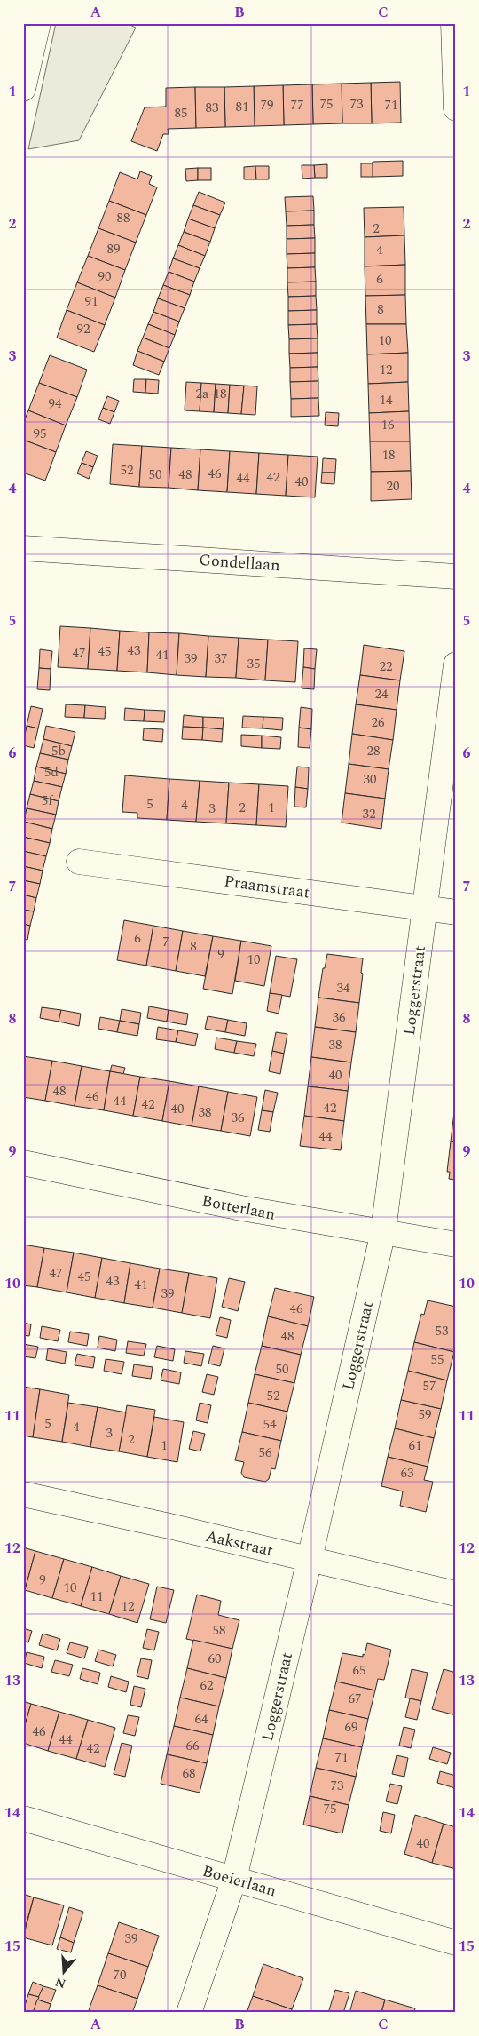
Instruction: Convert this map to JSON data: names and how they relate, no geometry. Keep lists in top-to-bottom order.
{
  "streets": {
    "street": [
      "Gondellaan",
      "Praamstraat",
      "Loggerstraat",
      "Botterlaan",
      "Aakstraat",
      "Boeierlaan"
    ]
  },
  "crossings": [
    ["Praamstraat", "Loggerstraat"],
    ["Loggerstraat", "Botterlaan"],
    ["Loggerstraat", "Aakstraat"],
    ["Loggerstraat", "Boeierlaan"]
  ],
  "house_numbers": [
    "75",
    "73",
    "79",
    "77",
    "71",
    "81",
    "83",
    "85",
    "88",
    "2",
    "89",
    "4",
    "90",
    "6",
    "91",
    "8",
    "92",
    "10",
    "12",
    "2a-18",
    "14",
    "94",
    "16",
    "95",
    "18",
    "52",
    "46",
    "50",
    "48",
    "42",
    "44",
    "40",
    "20",
    "43",
    "45",
    "47",
    "41",
    "39",
    "37",
    "35",
    "22",
    "24",
    "26",
    "5b",
    "28",
    "5d",
    "30",
    "5f",
    "5",
    "4",
    "2",
    "1",
    "3",
    "32",
    "6",
    "7",
    "8",
    "9",
    "10",
    "34",
    "36",
    "38",
    "40",
    "48",
    "46",
    "44",
    "42",
    "42",
    "40",
    "38",
    "36",
    "44",
    "47",
    "45",
    "43",
    "41",
    "39",
    "46",
    "53",
    "48",
    "55",
    "50",
    "57",
    "52",
    "59",
    "5",
    "54",
    "4",
    "3",
    "2",
    "1",
    "61",
    "56",
    "63",
    "9",
    "10",
    "11",
    "12",
    "58",
    "60",
    "65",
    "62",
    "67",
    "64",
    "69",
    "46",
    "44",
    "66",
    "42",
    "71",
    "68",
    "73",
    "75",
    "40",
    "39",
    "70"
  ],
  "north": "bottom",
  "grid": {
    "columns": ["A", "B", "C"],
    "rows": [
      "1",
      "2",
      "3",
      "4",
      "5",
      "6",
      "7",
      "8",
      "9",
      "10",
      "11",
      "12",
      "13",
      "14",
      "15"
    ]
  }
}
